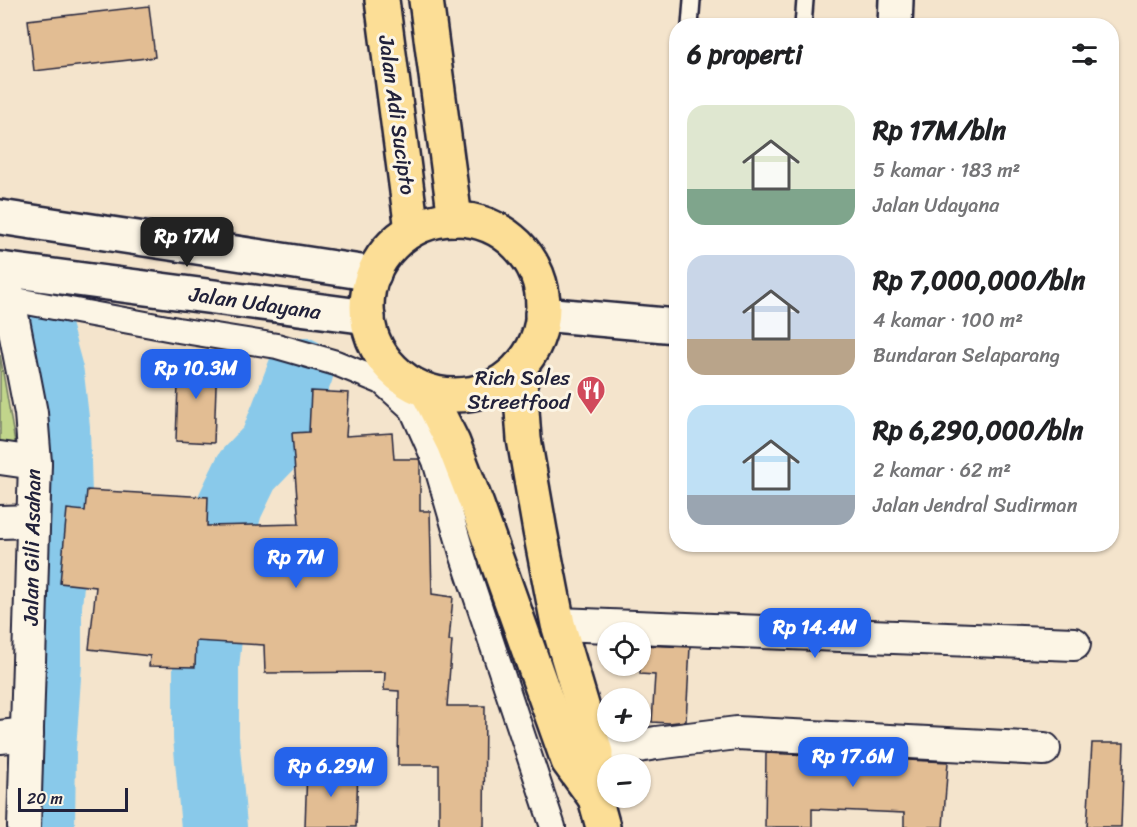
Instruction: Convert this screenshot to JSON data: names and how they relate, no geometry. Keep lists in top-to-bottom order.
{
  "streets": {
    "highway": ["Jalan Adi Sucipto"],
    "main road": ["Jalan Udayana"],
    "street": ["Jalan Gili Asahan"]
  },
  "crossings": [
    ["Jalan Adi Sucipto", "Jalan Udayana"],
    ["Jalan Udayana", "Jalan Gili Asahan"]
  ],
  "places": {
    "restaurant": ["Rich Soles Streetfood"]
  },
  "scale_bar": "20 m",
  "page": {
    "heading": "6 properti",
    "list": [
      {
        "name": "Rp 17M/bln",
        "note": "5 kamar · 183 m² · Jalan Udayana"
      },
      {
        "name": "Rp 7,000,000/bln",
        "note": "4 kamar · 100 m² · Bundaran Selaparang"
      },
      {
        "name": "Rp 6,290,000/bln",
        "note": "2 kamar · 62 m² · Jalan Jendral Sudirman"
      }
    ],
    "price": [
      "Rp 17M",
      "Rp 10.3M",
      "Rp 7M",
      "Rp 14.4M",
      "Rp 17.6M",
      "Rp 6.29M"
    ],
    "map_buttons": ["+", "−"],
    "scale": "20 m"
  }
}
